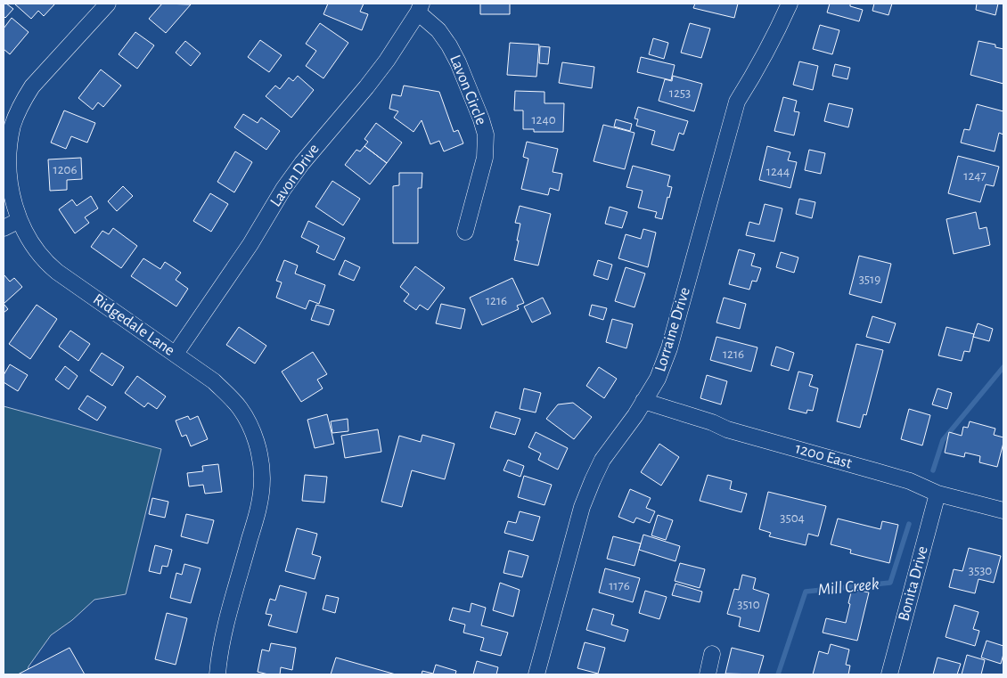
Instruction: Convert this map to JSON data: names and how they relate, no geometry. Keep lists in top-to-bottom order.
{
  "streets": {
    "street": [
      "Lavon Circle",
      "Lavon Drive",
      "Ridgedale Lane",
      "Lorraine Drive",
      "1200 East",
      "Bonita Drive"
    ]
  },
  "crossings": [
    ["Lavon Circle", "Lavon Drive"],
    ["Lavon Drive", "Ridgedale Lane"],
    ["Lorraine Drive", "1200 East"],
    ["1200 East", "Bonita Drive"]
  ],
  "water": ["Mill Creek"],
  "house_numbers": [
    "1253",
    "1240",
    "1206",
    "1244",
    "1247",
    "3519",
    "1216",
    "1216",
    "3504",
    "3530",
    "1176",
    "3510"
  ]
}
